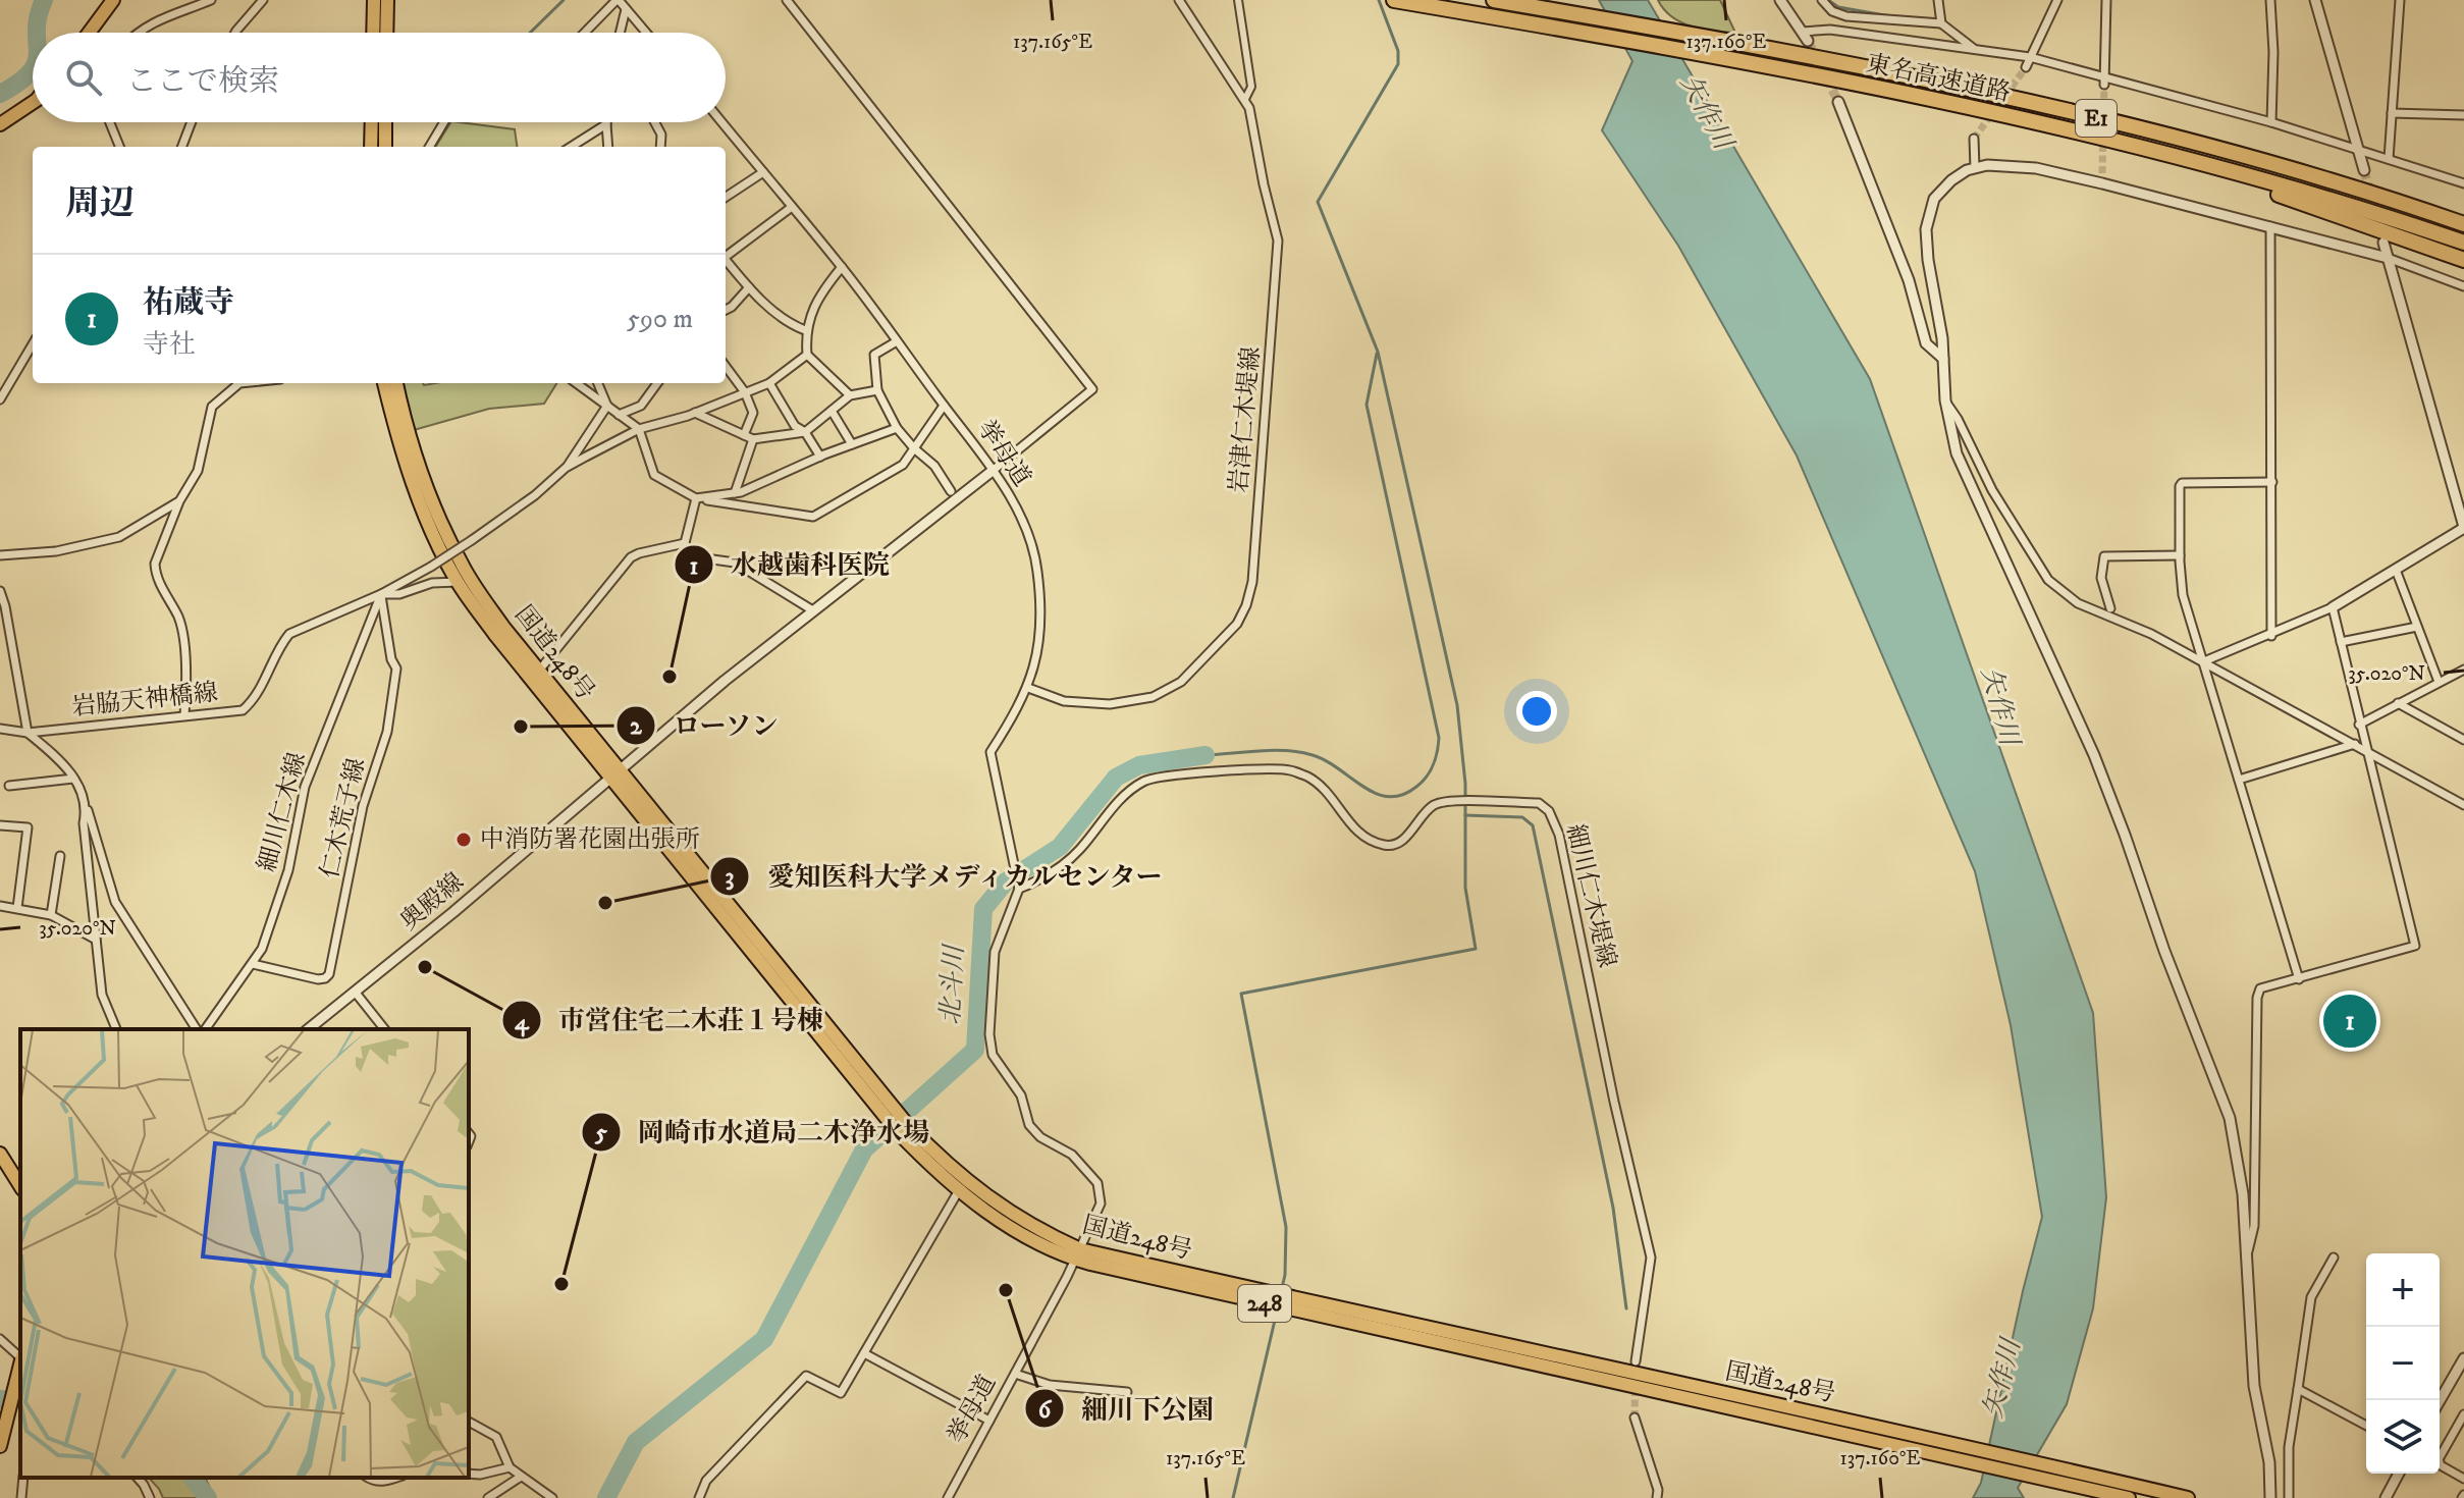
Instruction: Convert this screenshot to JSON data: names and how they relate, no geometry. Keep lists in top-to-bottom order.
{
  "streets": {
    "highway": ["東名高速道路", "E1"],
    "main road": ["国道248号", "248"],
    "street": [
      "岩津仁木堤線",
      "挙母道",
      "岩脇天神橋線",
      "細川仁木線",
      "仁木荒子線",
      "細川仁木堤線",
      "奥殿線"
    ]
  },
  "crossings": [
    ["岩津仁木堤線", "挙母道"],
    ["挙母道", "国道248号"],
    ["挙母道", "細川仁木堤線"],
    ["挙母道", "奥殿線"],
    ["国道248号", "奥殿線"],
    ["岩脇天神橋線", "細川仁木線"],
    ["岩脇天神橋線", "仁木荒子線"],
    ["細川仁木線", "仁木荒子線"]
  ],
  "water": ["矢作川", "北斗川"],
  "places": [
    "水越歯科医院",
    "ローソン",
    "中消防署花園出張所",
    "愛知医科大学メディカルセンター",
    "市営住宅二木荘１号棟",
    "岡崎市水道局二木浄水場",
    "細川下公園"
  ],
  "page": {
    "search": "ここで検索",
    "heading": "周辺",
    "list": [
      {
        "mark": "1",
        "name": "祐蔵寺",
        "note": "寺社",
        "value": "590 m"
      }
    ],
    "pins": "1",
    "map_buttons": ["+", "−"]
  },
  "coordinates": ["137.165°E", "137.160°E", "35.020°N"]
}
